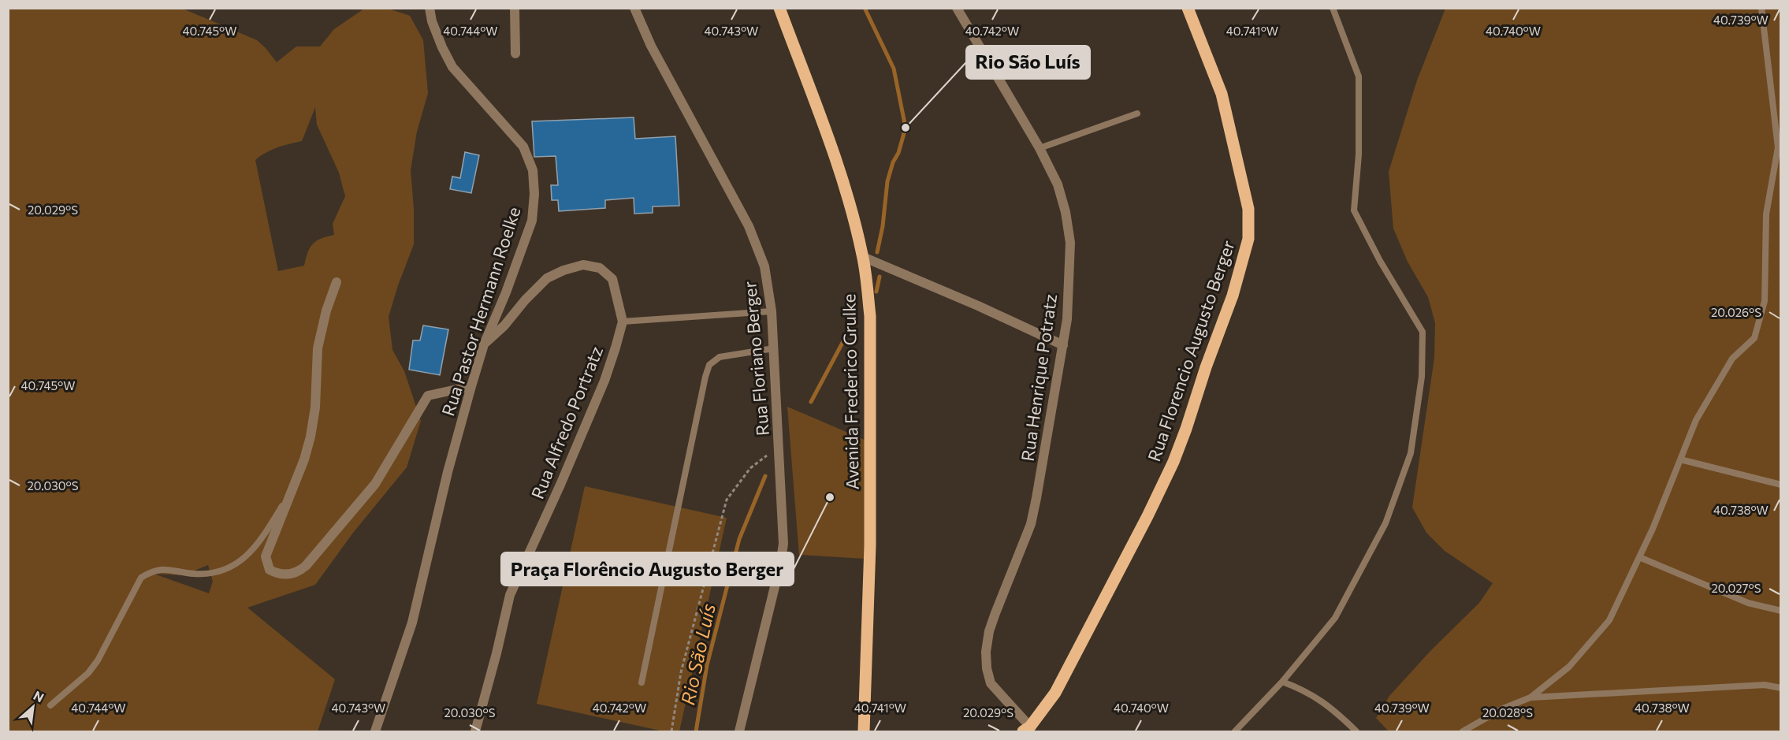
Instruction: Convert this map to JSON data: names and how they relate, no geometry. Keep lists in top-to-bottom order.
{
  "streets": {
    "main road": ["Rua Florencio Augusto Berger", "Avenida Frederico Grulke"],
    "street": [
      "Rua Pastor Hermann Roelke",
      "Rua Floriano Berger",
      "Rua Henrique Potratz",
      "Rua Alfredo Portratz"
    ]
  },
  "crossings": [
    ["Rua Florencio Augusto Berger", "Rua Henrique Potratz"]
  ],
  "water": ["Rio São Luís"],
  "places": ["Rio São Luís", "Praça Florêncio Augusto Berger"],
  "north": "top right",
  "coordinates": [
    "40.739°W",
    "40.745°W",
    "40.744°W",
    "40.743°W",
    "40.742°W",
    "40.741°W",
    "40.740°W",
    "20.029°S",
    "20.026°S",
    "20.030°S",
    "40.738°W",
    "20.027°S",
    "20.028°S"
  ]
}
